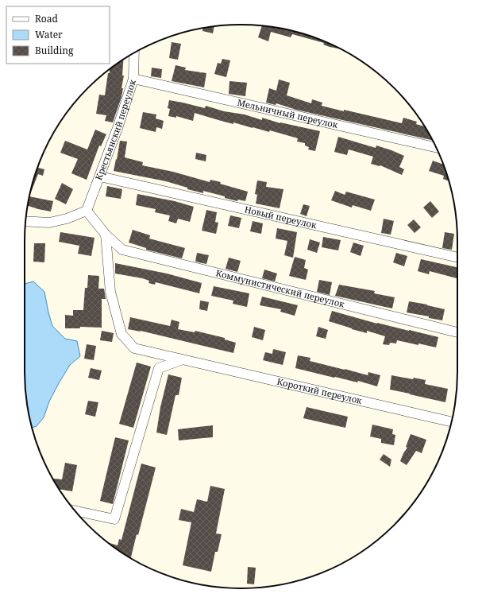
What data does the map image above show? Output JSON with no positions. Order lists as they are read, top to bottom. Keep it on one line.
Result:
{"streets":{"street":["Мельничный переулок","Крестьянский переулок","Новый переулок","Коммунистический переулок","Короткий переулок"]},"crossings":[["Мельничный переулок","Крестьянский переулок"],["Крестьянский переулок","Новый переулок"],["Коммунистический переулок","Короткий переулок"]],"legend":["Road","Water","Building"]}
